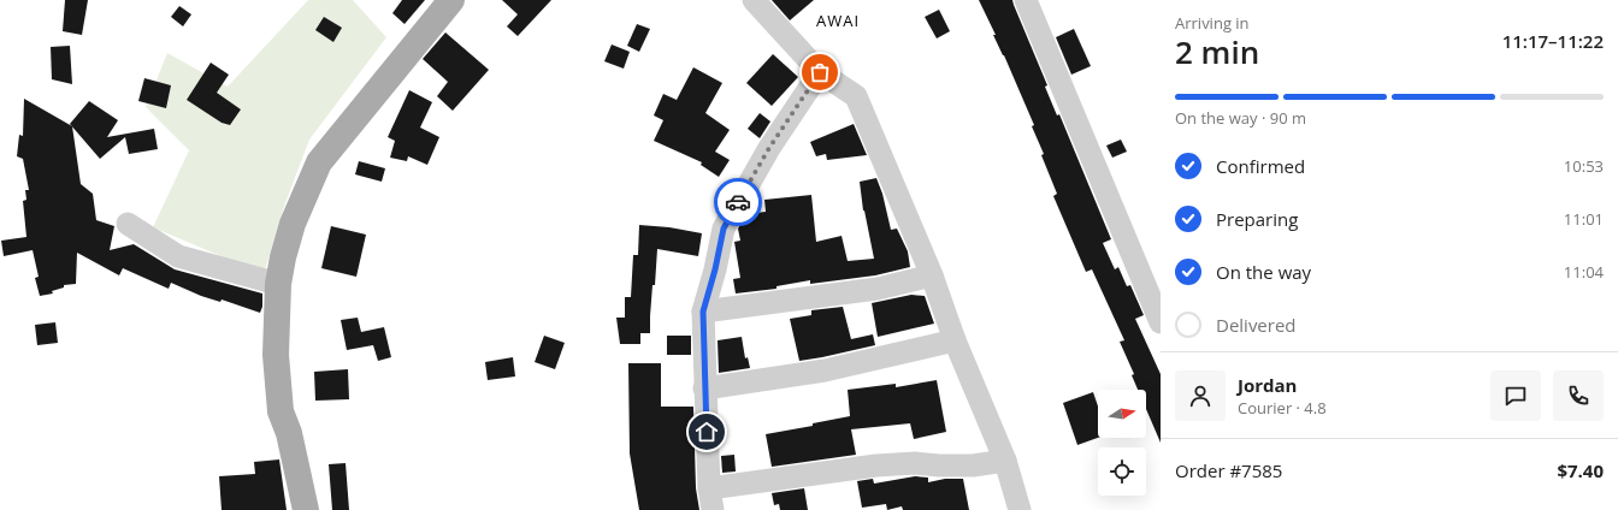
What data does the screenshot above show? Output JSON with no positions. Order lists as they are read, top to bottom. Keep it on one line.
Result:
{"districts":["AWAI"],"north":"right","page":{"heading":["2 min","Arriving in","11:17–11:22"],"panel":["Jordan","Courier · 4.8","Order #7585","$7.40"],"bar":"On the way · 90 m","list":[["Confirmed","10:53"],["Preparing","11:01"],["On the way","11:04"],"Delivered"]}}
